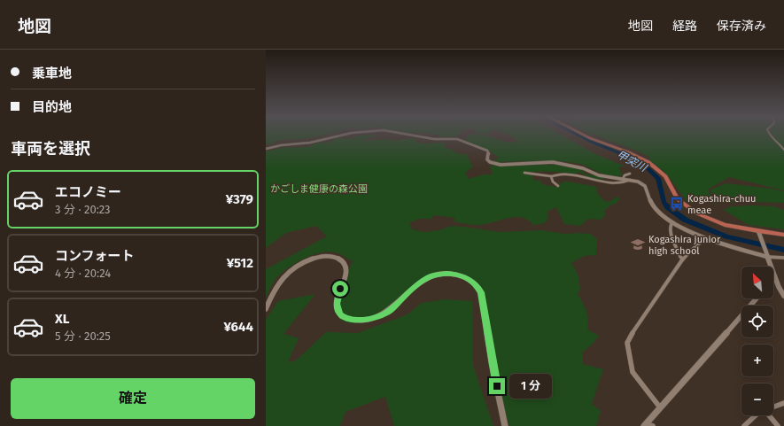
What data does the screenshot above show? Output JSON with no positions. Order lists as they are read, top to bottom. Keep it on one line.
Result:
{"water":["甲突川"],"parks":["かごしま健康の森公園"],"places":{"bus stop":["Kogashira-chuu meae"],"school or university":["Kogashira junior high school"]},"north":"top left","page":{"header":"地図","nav":["地図","経路","保存済み"],"banner":["乗車地","目的地"],"heading":"車両を選択","list":[{"name":"エコノミー","note":"3 分 · 20:23","value":"¥379"},{"name":"コンフォート","note":"4 分 · 20:24","value":"¥512"},{"name":"XL","note":"5 分 · 20:25","value":"¥644"}],"map_buttons":["+","−"],"buttons":"確定","bubble":"1 分"}}
